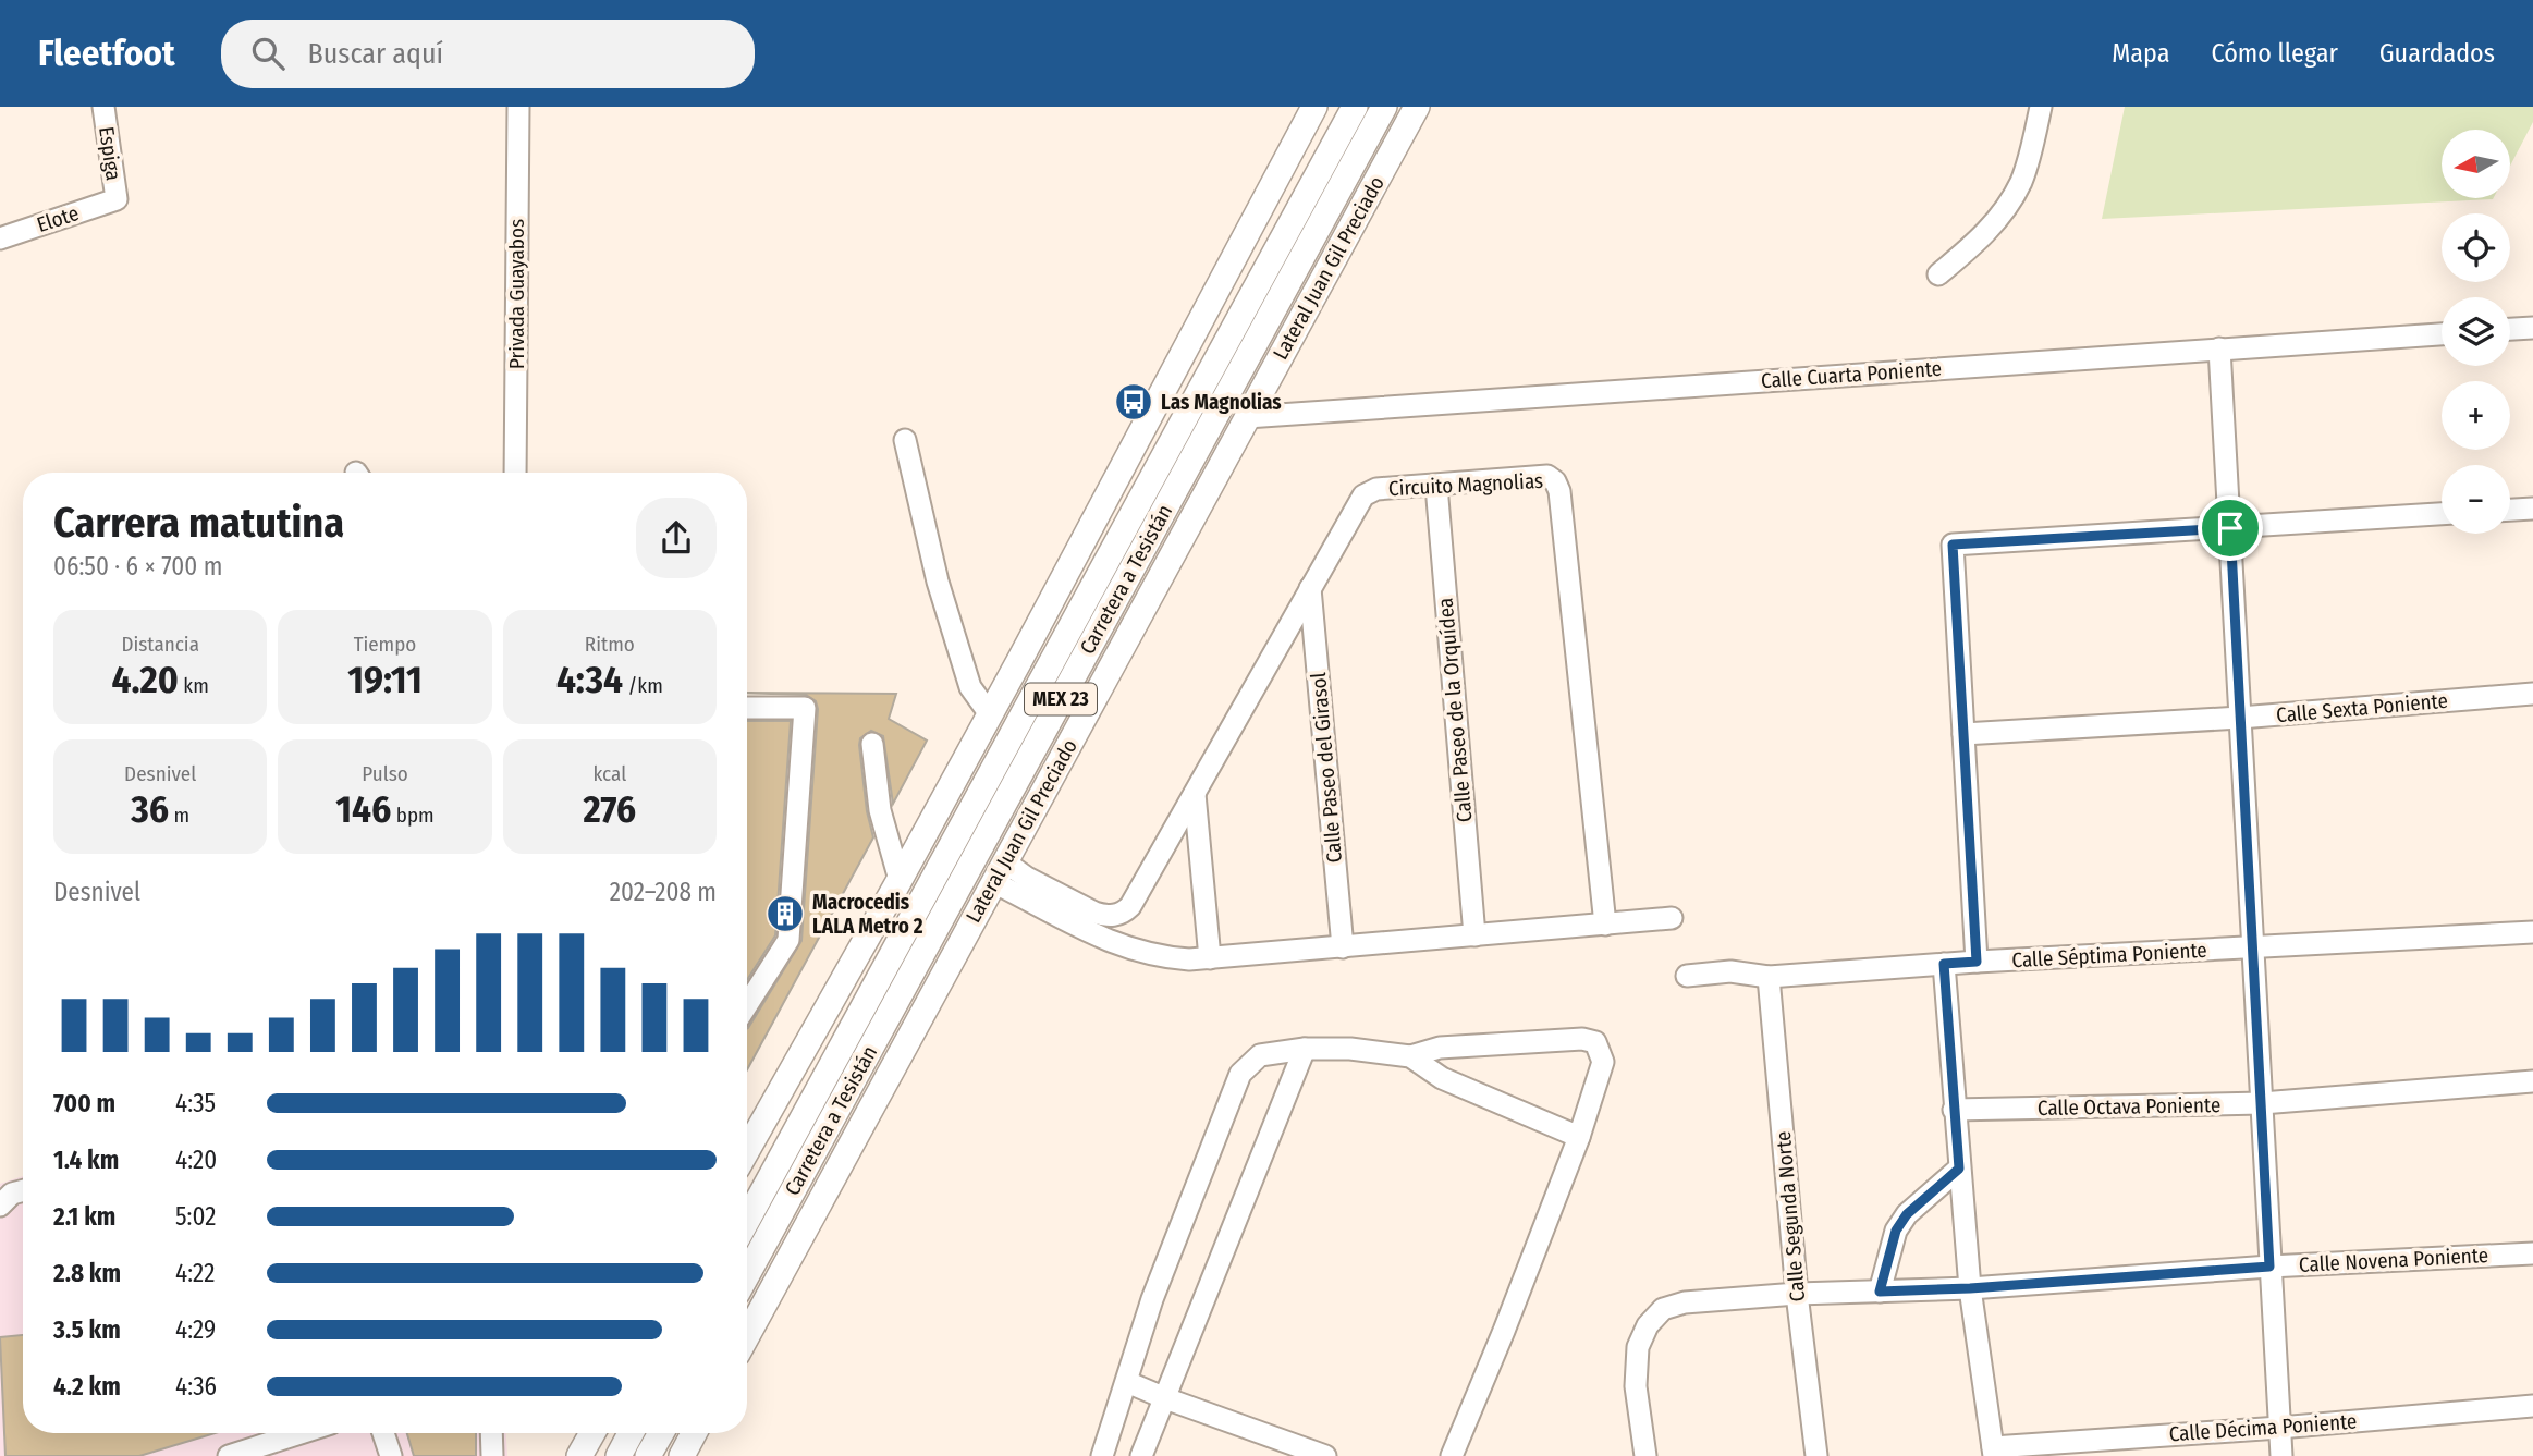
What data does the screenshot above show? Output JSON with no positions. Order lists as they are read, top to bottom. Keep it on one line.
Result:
{"streets":{"main road":["Lateral Juan Gil Preciado","Carretera a Tesistán","MEX 23"],"street":["Espiga","Elote","Privada Guayabos","Calle Cuarta Poniente","Circuito Magnolias","Calle Sexta Poniente","Calle Paseo de la Orquídea","Calle Paseo del Girasol","Calle Séptima Poniente","Calle Octava Poniente","Calle Segunda Norte","Calle Novena Poniente","Calle Décima Poniente"]},"crossings":[["Espiga","Elote"],["Lateral Juan Gil Preciado","Calle Cuarta Poniente"],["Lateral Juan Gil Preciado","Circuito Magnolias"],["Circuito Magnolias","Calle Paseo de la Orquídea"],["Circuito Magnolias","Calle Paseo del Girasol"],["Calle Séptima Poniente","Calle Segunda Norte"],["Calle Segunda Norte","Calle Novena Poniente"]],"places":{"bus stop":["Las Magnolias"],"building":["Macrocedis LALA Metro 2"]},"north":"left","page":{"header":"Fleetfoot","search":"Buscar aquí","nav":["Mapa","Cómo llegar","Guardados"],"map_buttons":["+","−"],"heading":["Carrera matutina","06:50 · 6 × 700 m"],"stats":[["Distancia","4.20 km"],["Tiempo","19:11"],["Ritmo","4:34 /km"],["Desnivel","36 m"],["Pulso","146 bpm"],["kcal","276"]],"chart":["Desnivel","202–208 m"],"list":[{"name":"700 m","note":"4:35"},{"name":"1.4 km","note":"4:20"},{"name":"2.1 km","note":"5:02"},{"name":"2.8 km","note":"4:22"},{"name":"3.5 km","note":"4:29"},{"name":"4.2 km","note":"4:36"}]}}
